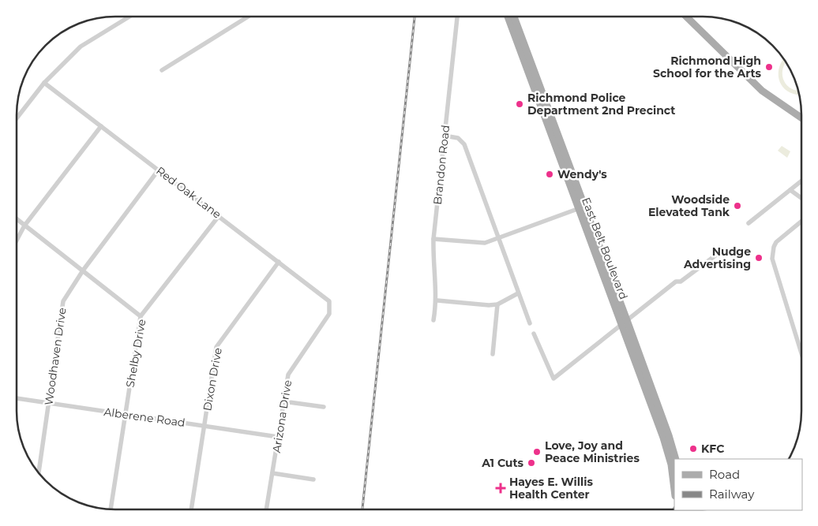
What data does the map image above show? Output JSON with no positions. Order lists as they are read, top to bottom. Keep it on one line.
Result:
{"streets":{"main road":["East Belt Boulevard"],"street":["Brandon Road","Red Oak Lane","Shelby Drive","Woodhaven Drive","Dixon Drive","Arizona Drive","Alberene Road"]},"crossings":[["Red Oak Lane","Shelby Drive"],["Red Oak Lane","Woodhaven Drive"],["Red Oak Lane","Dixon Drive"],["Red Oak Lane","Arizona Drive"],["Shelby Drive","Alberene Road"],["Woodhaven Drive","Alberene Road"],["Dixon Drive","Alberene Road"],["Arizona Drive","Alberene Road"]],"places":{"other":["Richmond High School for the Arts","Richmond Police Department 2nd Precinct","Wendy's","Woodside Elevated Tank","Nudge Advertising","KFC","Love, Joy and Peace Ministries","A1 Cuts"],"health":["Hayes E. Willis Health Center"]},"legend":["Road","Railway"]}
